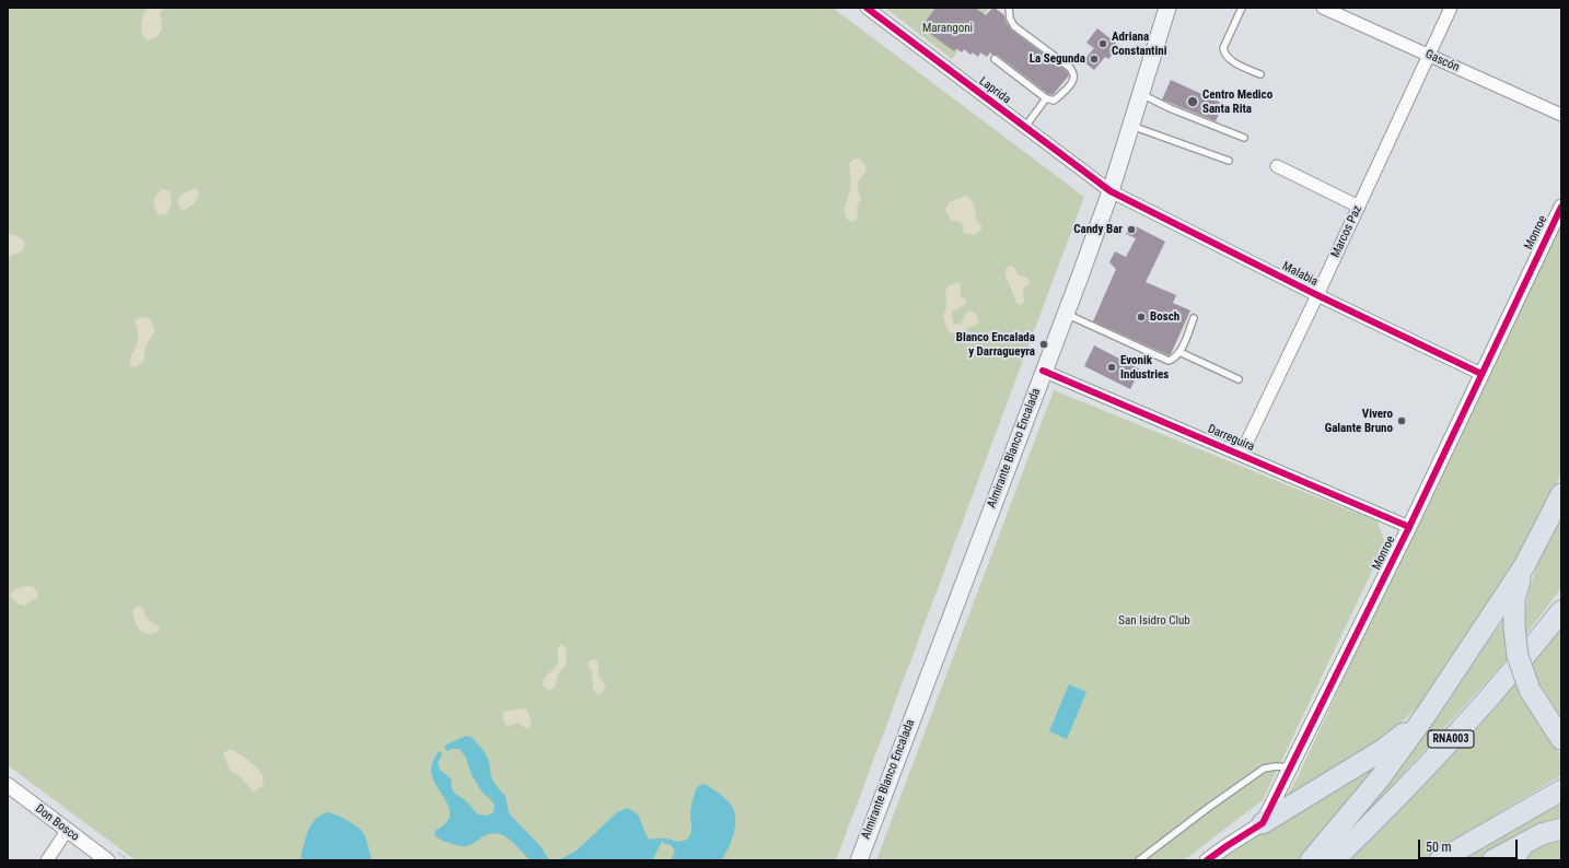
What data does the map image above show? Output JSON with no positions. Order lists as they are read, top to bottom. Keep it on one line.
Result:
{"streets":{"highway":["RNA003"],"main road":["Almirante Blanco Encalada"],"street":["Gascón","Laprida","Marcos Paz","Monroe","Malabia","Darreguira","Don Bosco"]},"crossings":[["Gascón","Marcos Paz"],["Laprida","Malabia"],["Laprida","Almirante Blanco Encalada"],["Marcos Paz","Malabia"],["Marcos Paz","Darreguira"],["Monroe","Malabia"],["Monroe","Darreguira"],["Malabia","Almirante Blanco Encalada"],["Darreguira","Almirante Blanco Encalada"]],"parks":["Marangoni","San Isidro Club"],"places":["Adriana Constantini","La Segunda","Centro Medico Santa Rita","Candy Bar","Bosch","Blanco Encalada y Darragueyra","Evonik Industries","Vivero Galante Bruno"],"scale_bar":"50 m"}
